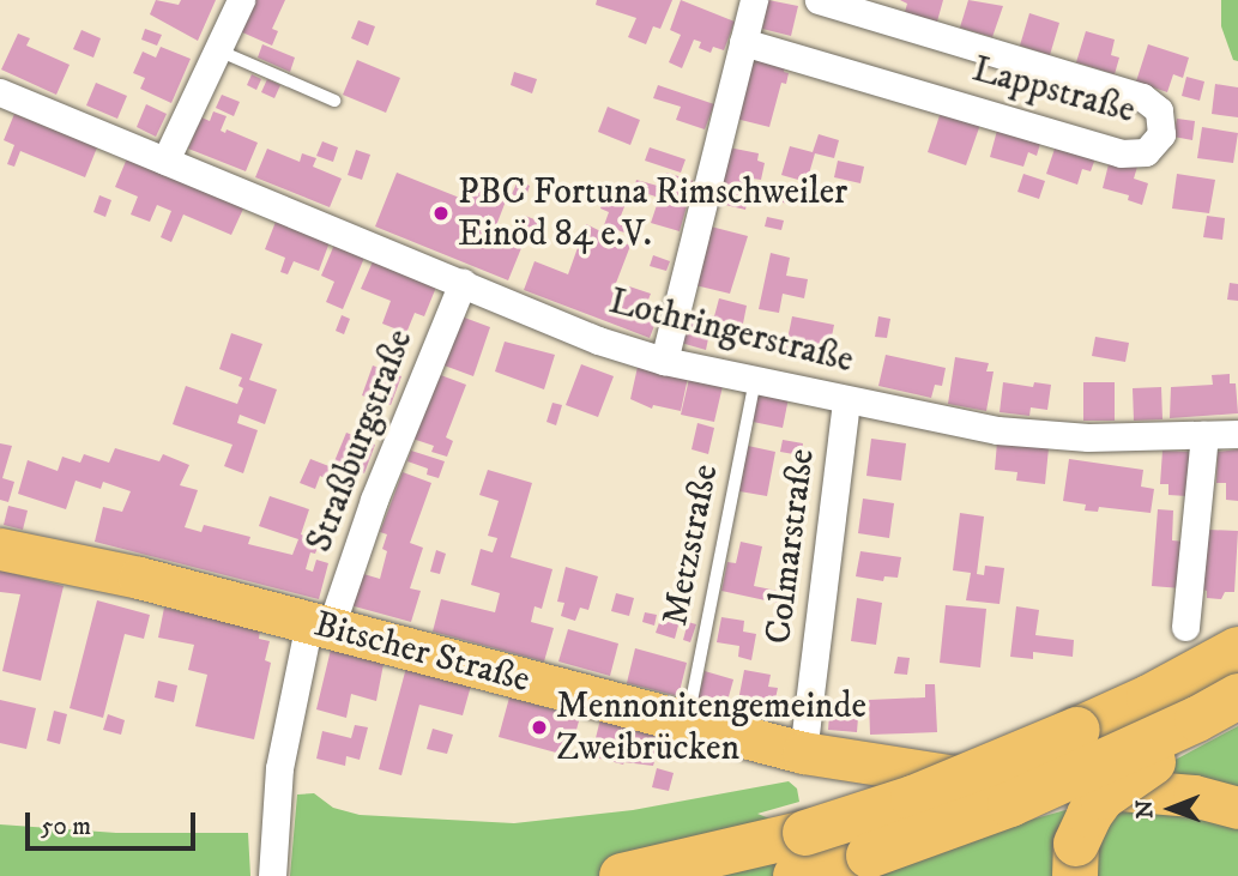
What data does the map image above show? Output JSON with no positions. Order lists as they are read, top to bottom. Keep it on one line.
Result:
{"streets":{"main road":["Bitscher Straße"],"street":["Lappstraße","Lothringerstraße","Straßburgstraße","Colmarstraße"],"lane":["Metzstraße"]},"crossings":[["Lothringerstraße","Straßburgstraße"],["Lothringerstraße","Metzstraße"],["Lothringerstraße","Colmarstraße"],["Straßburgstraße","Bitscher Straße"],["Metzstraße","Bitscher Straße"],["Colmarstraße","Bitscher Straße"]],"places":["PBC Fortuna Rimschweiler Einöd 84 e.V.","Mennonitengemeinde Zweibrücken"],"scale_bar":"50 m","north":"left"}
